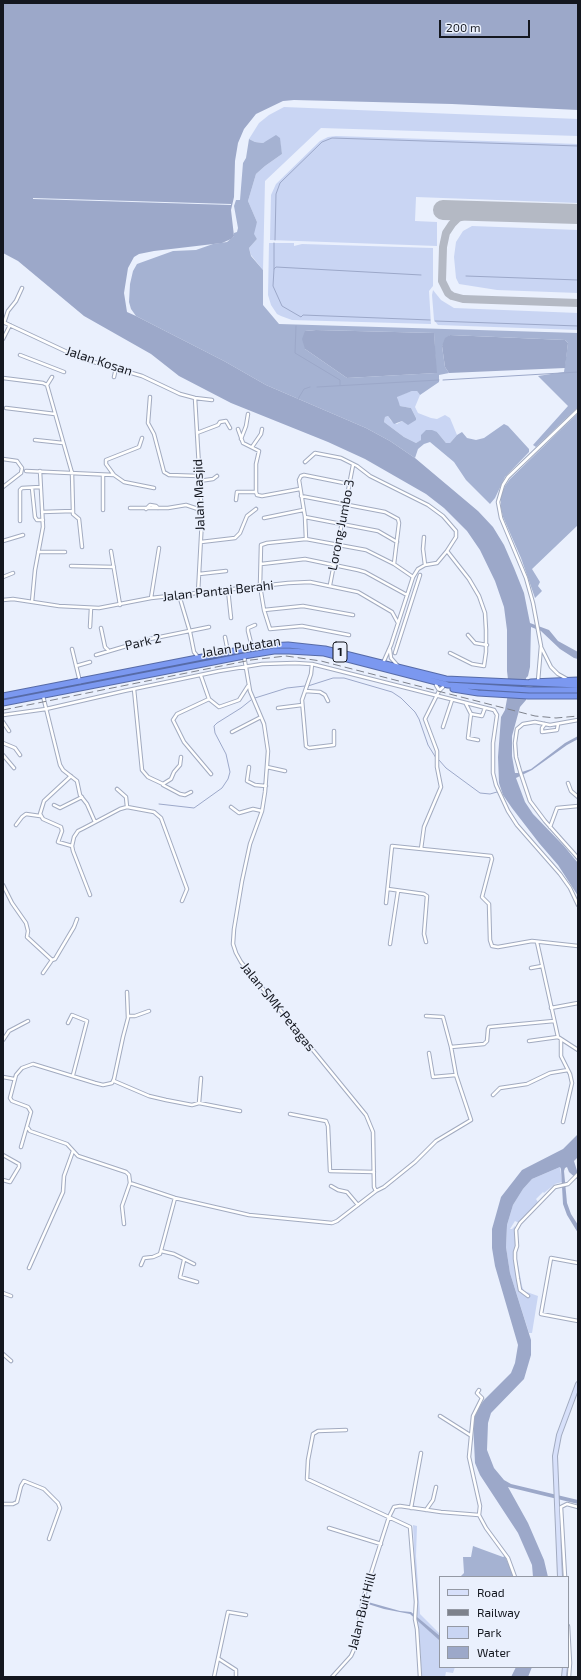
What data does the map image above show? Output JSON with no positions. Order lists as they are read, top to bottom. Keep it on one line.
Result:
{"streets":{"highway":["Jalan Putatan","1"],"street":["Jalan Kosan","Jalan Masjid","Lorong Jumbo 3","Jalan Pantai Berahi","Park 2","Jalan SMK Petagas","Jalan Buit Hill"]},"crossings":[["Jalan Kosan","Jalan Masjid"],["Jalan Masjid","Jalan Pantai Berahi"],["Lorong Jumbo 3","Jalan Pantai Berahi"],["Jalan Putatan","Jalan SMK Petagas"]],"legend":["Road","Railway","Park","Water"],"scale_bar":"200 m"}
